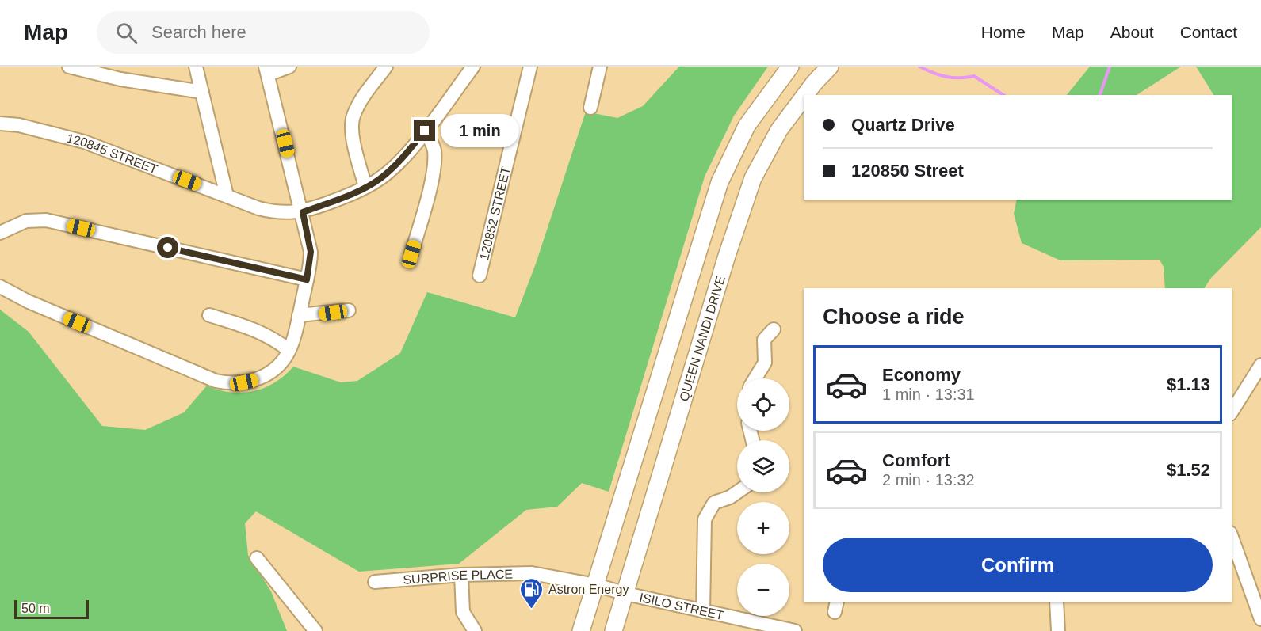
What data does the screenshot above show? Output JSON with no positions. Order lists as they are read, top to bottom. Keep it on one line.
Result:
{"streets":{"main road":["QUEEN NANDI DRIVE"],"street":["120845 STREET","120852 STREET","SURPRISE PLACE","ISILO STREET"]},"crossings":[["QUEEN NANDI DRIVE","ISILO STREET"],["SURPRISE PLACE","ISILO STREET"]],"places":{"fuel station":["Astron Energy"]},"scale_bar":"50 m","page":{"header":"Map","search":"Search here","nav":["Home","Map","About","Contact"],"banner":["Quartz Drive","120850 Street"],"bubble":"1 min","heading":"Choose a ride","list":[{"name":"Economy","note":"1 min · 13:31","value":"$1.13"},{"name":"Comfort","note":"2 min · 13:32","value":"$1.52"}],"map_buttons":["+","−"],"buttons":"Confirm","scale":"50 m"}}
